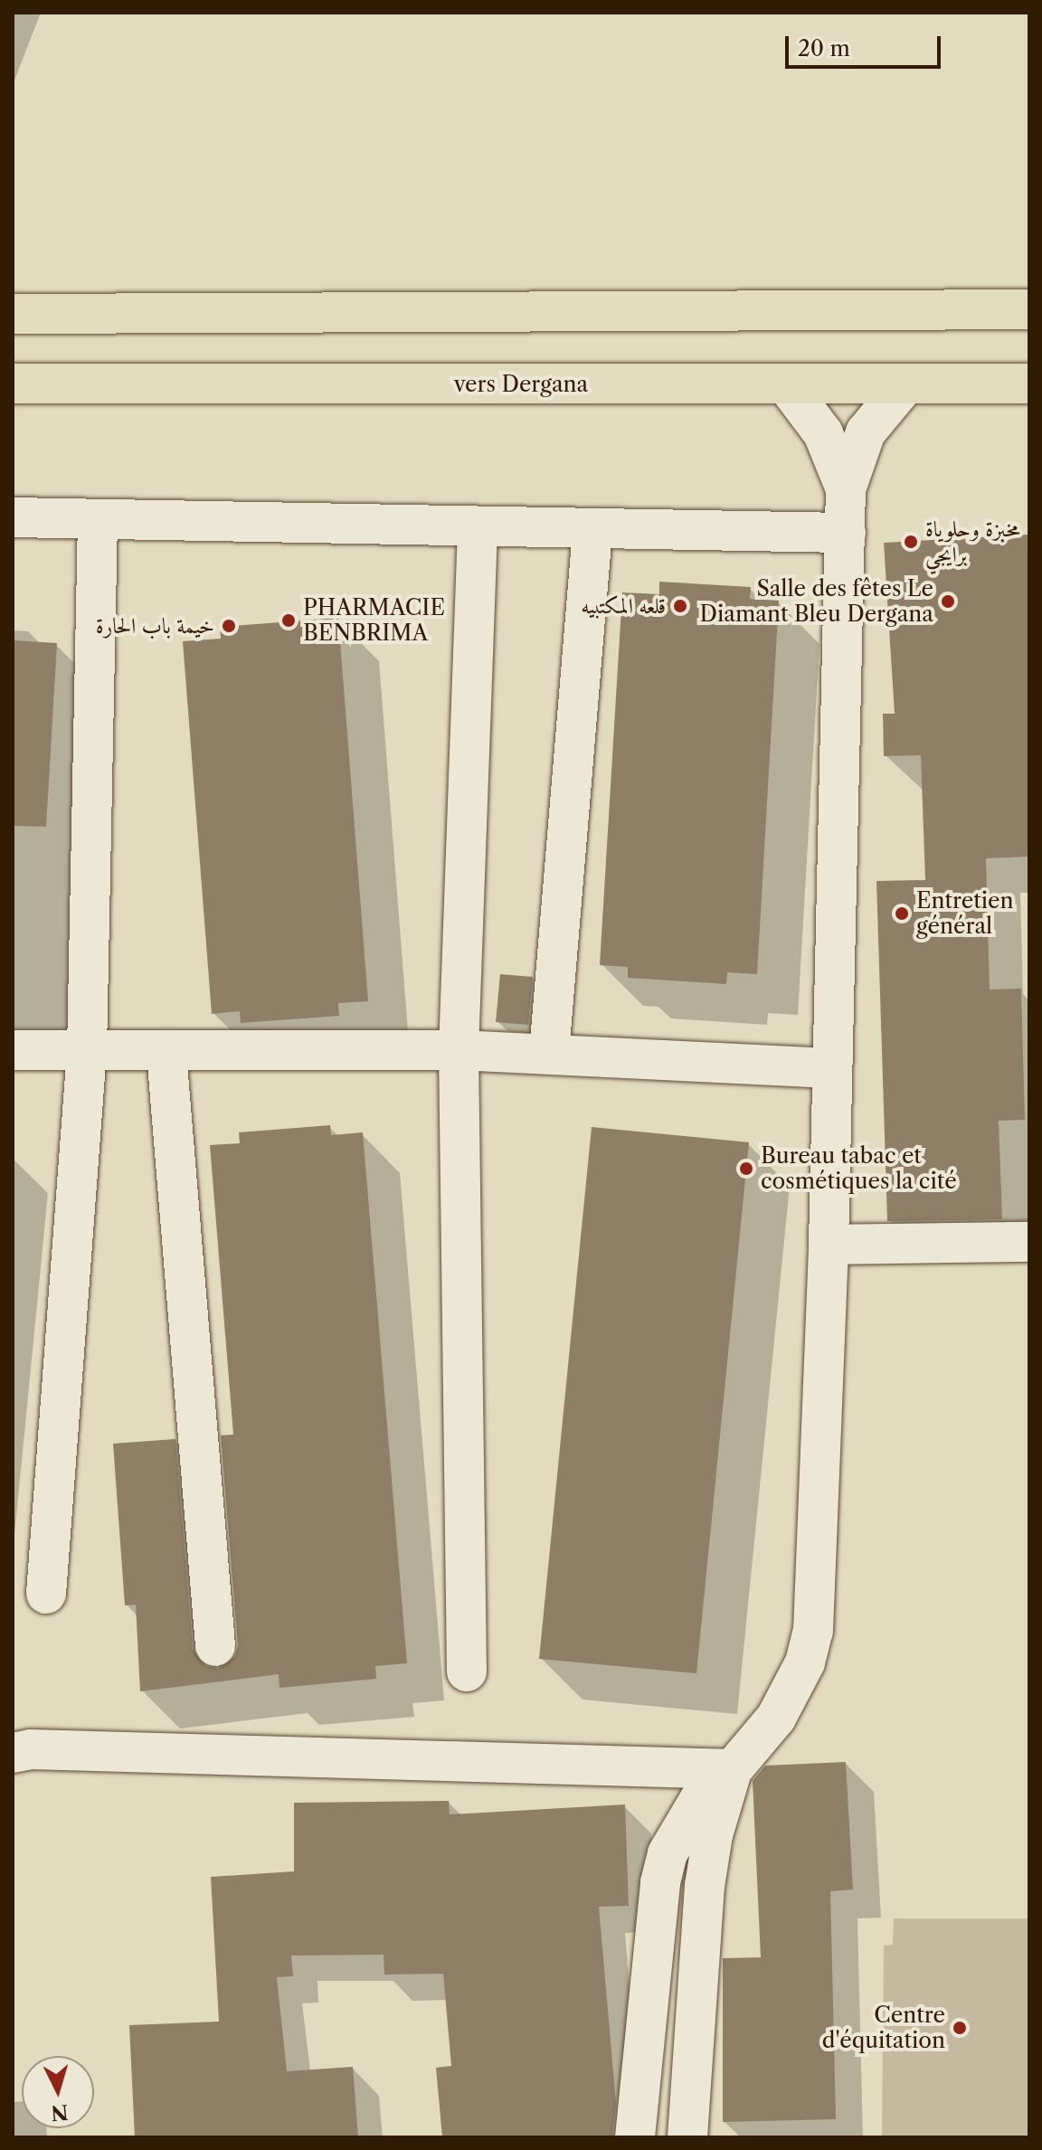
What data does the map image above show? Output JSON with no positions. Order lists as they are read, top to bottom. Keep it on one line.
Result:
{"streets":{"main road":["vers Dergana"]},"places":["مخبزة وحلوياة برايجي","Salle des fêtes Le Diamant Bleu Dergana","قلعه المكتبيه","PHARMACIE BENBRIMA","خيمة باب الحارة","Entretien général","Bureau tabac et cosmétiques la cité","Centre d'équitation"],"scale_bar":"20 m","north":"bottom"}
